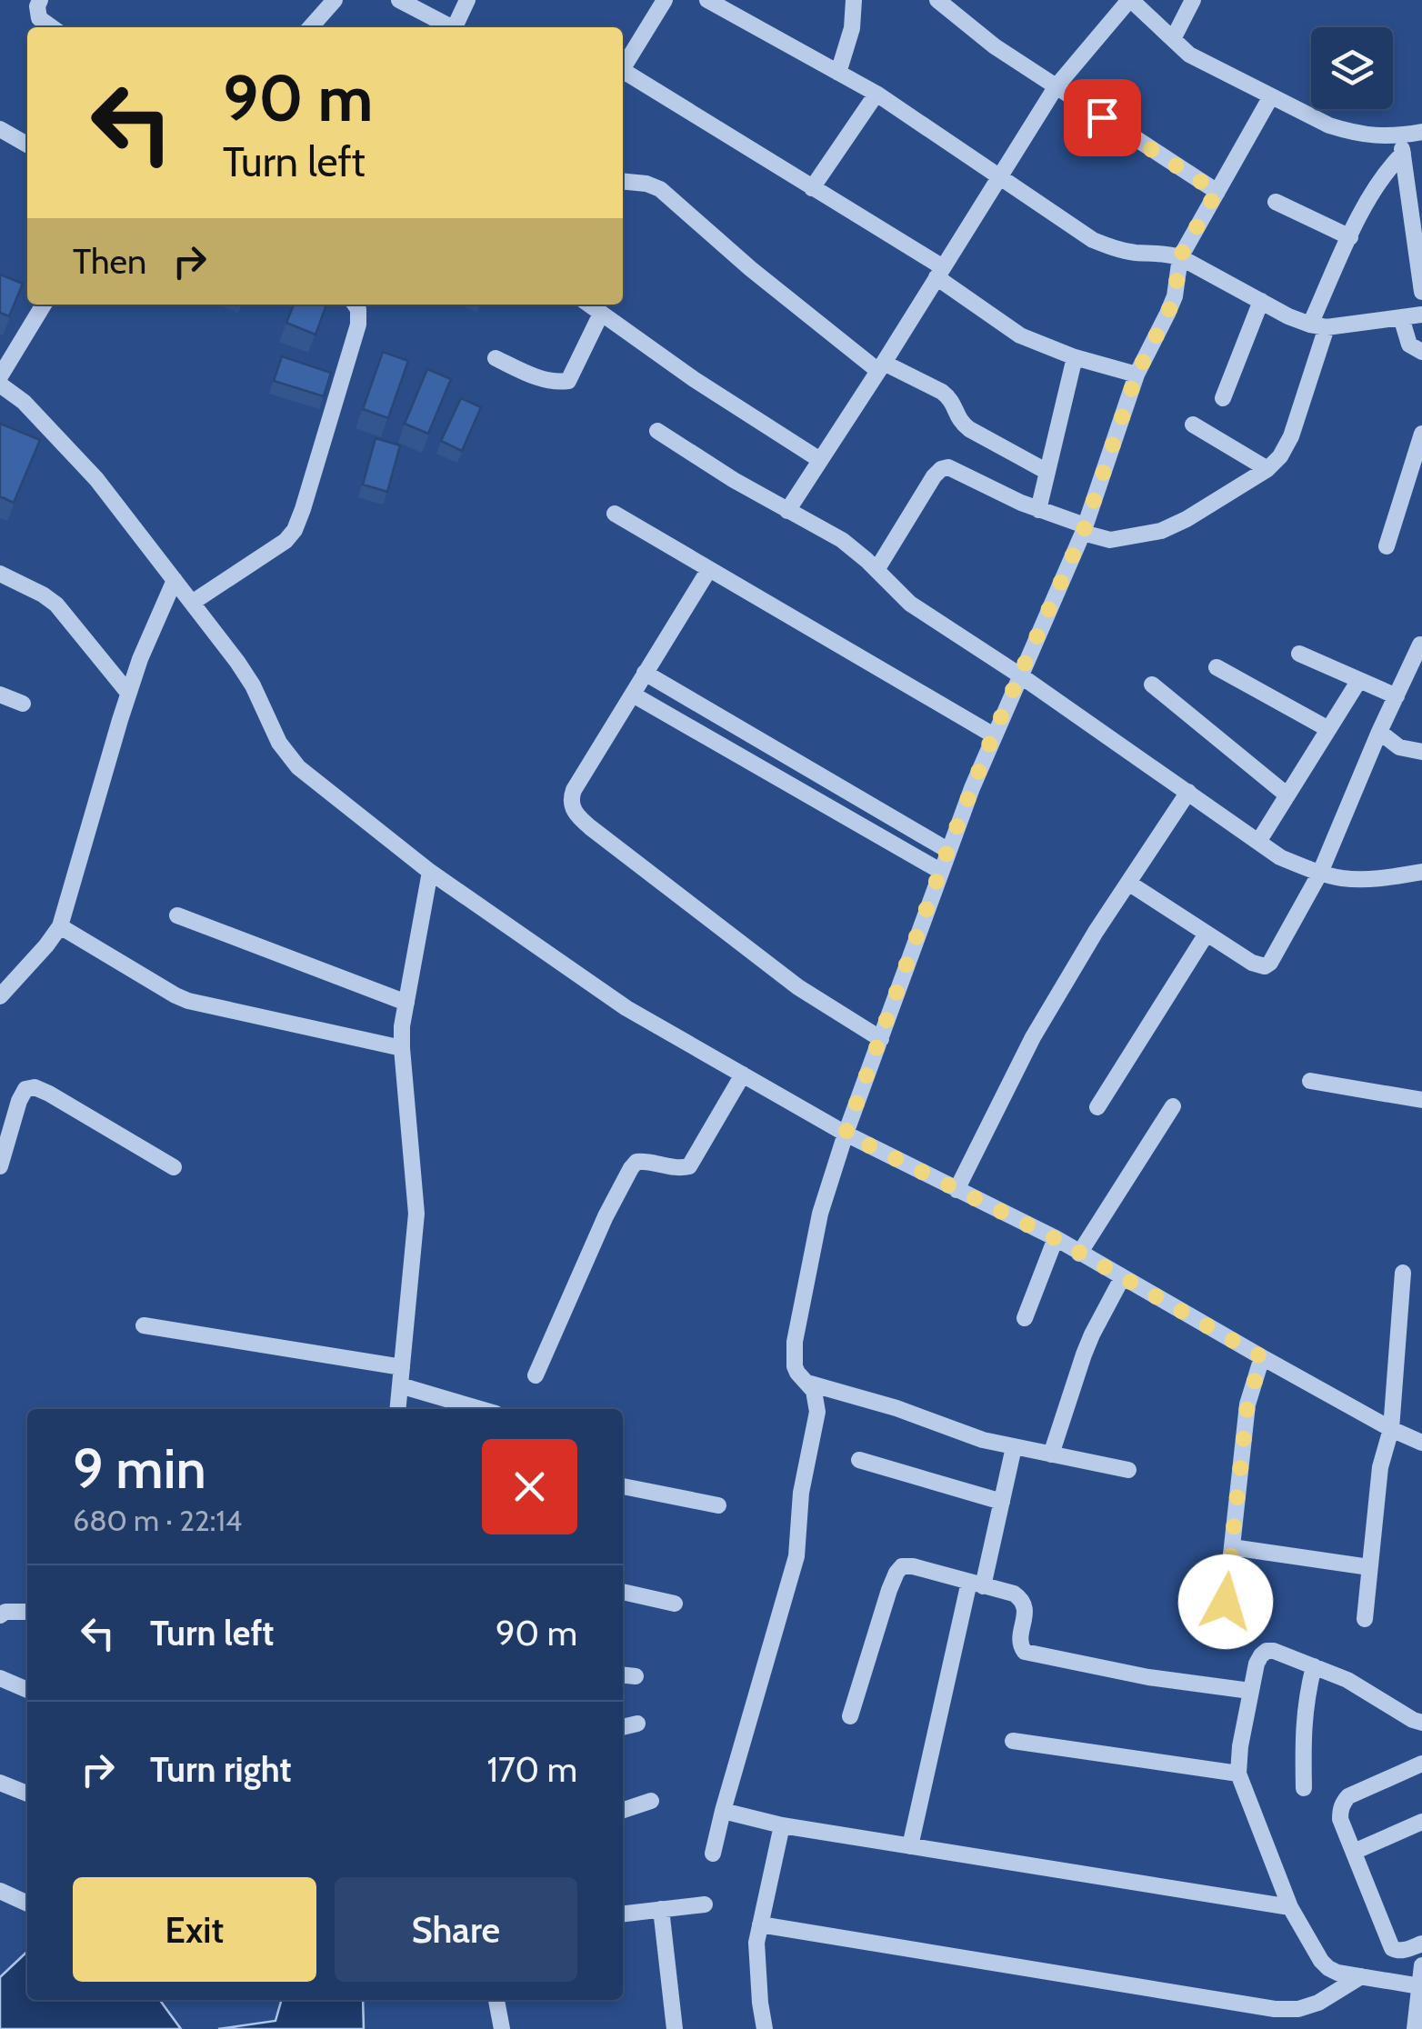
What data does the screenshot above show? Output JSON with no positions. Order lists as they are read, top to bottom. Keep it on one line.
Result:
{"page":{"turn":["90 m","Turn left"],"then":"Then","heading":["9 min","680 m · 22:14"],"list":[{"name":"Turn left","value":"90 m"},{"name":"Turn right","value":"170 m"}],"buttons":["Exit","Share"]}}
